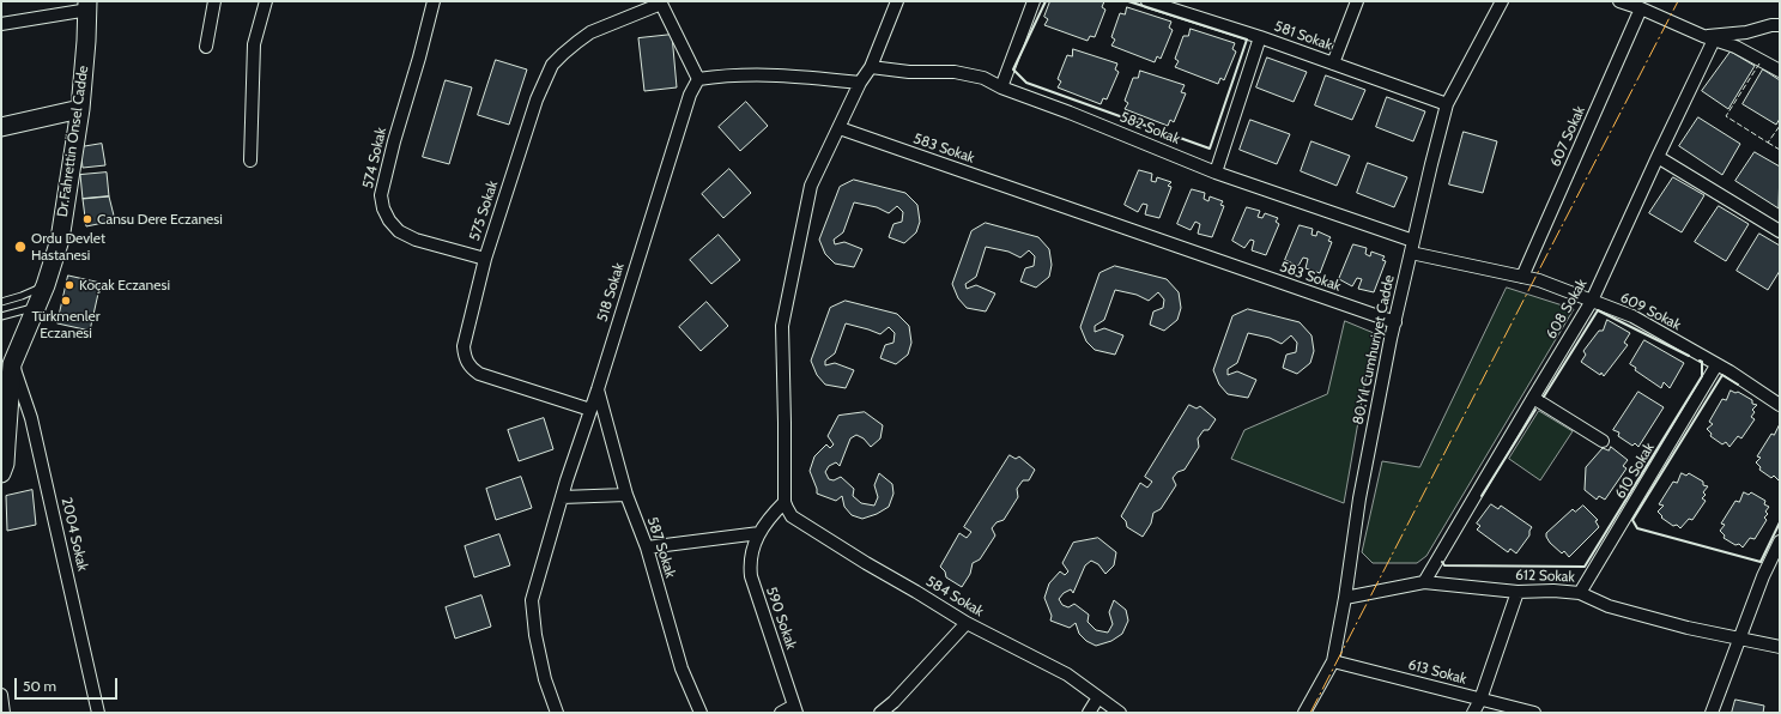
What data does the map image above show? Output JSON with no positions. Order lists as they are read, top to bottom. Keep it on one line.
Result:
{"streets":{"street":["581 Sokak","582 Sokak","607 Sokak","Dr.Fahrettin Önsel Cadde","583 Sokak","574 Sokak","575 Sokak","518 Sokak","608 Sokak","609 Sokak","80.Yıl Cumhuriyet Cadde","610 Sokak","2004 Sokak","587 Sokak","612 Sokak","584 Sokak","590 Sokak","613 Sokak"]},"crossings":[["581 Sokak","80.Yıl Cumhuriyet Cadde"],["582 Sokak","609 Sokak"],["582 Sokak","80.Yıl Cumhuriyet Cadde"],["607 Sokak","609 Sokak"],["Dr.Fahrettin Önsel Cadde","2004 Sokak"],["583 Sokak","80.Yıl Cumhuriyet Cadde"],["574 Sokak","575 Sokak"],["575 Sokak","518 Sokak"],["518 Sokak","587 Sokak"],["608 Sokak","609 Sokak"],["608 Sokak","612 Sokak"],["609 Sokak","80.Yıl Cumhuriyet Cadde"],["609 Sokak","610 Sokak"],["80.Yıl Cumhuriyet Cadde","612 Sokak"],["80.Yıl Cumhuriyet Cadde","613 Sokak"],["610 Sokak","612 Sokak"],["584 Sokak","590 Sokak"]],"places":["Cansu Dere Eczanesi","Ordu Devlet Hastanesi","Koçak Eczanesi","Türkmenler Eczanesi"],"scale_bar":"50 m"}
